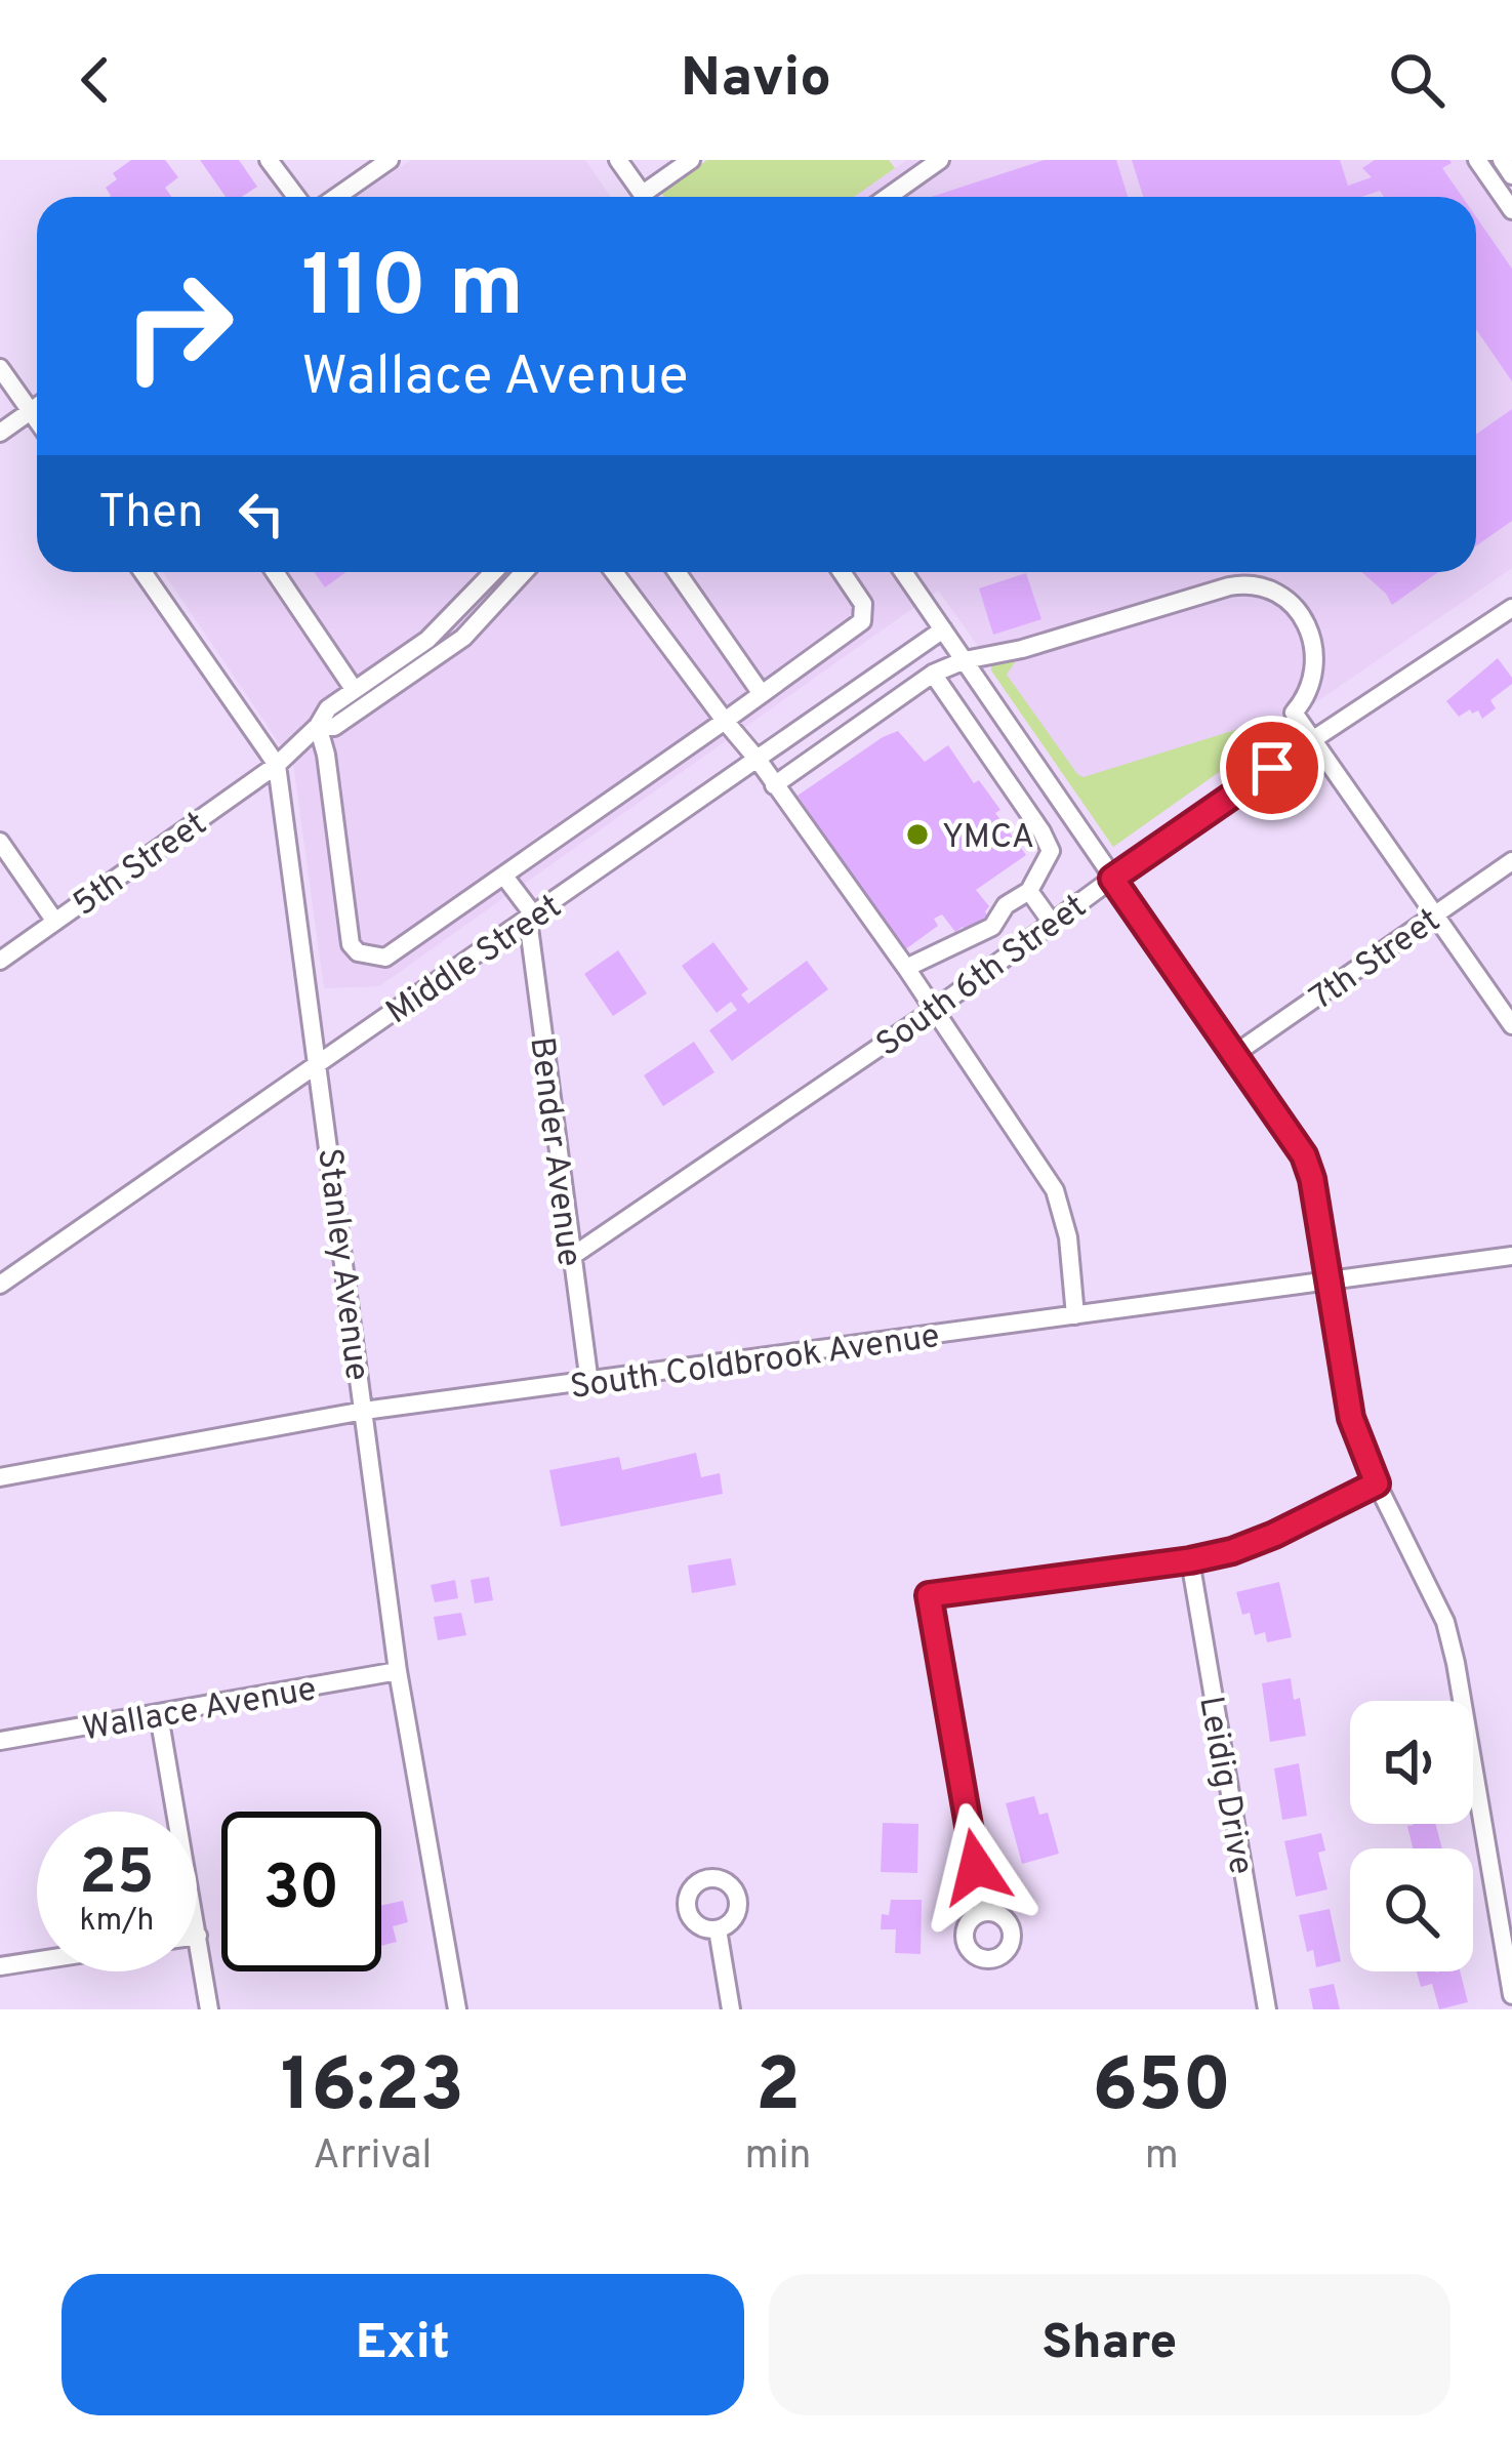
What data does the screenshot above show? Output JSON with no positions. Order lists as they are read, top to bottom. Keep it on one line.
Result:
{"streets":{"street":["5th Street","Middle Street","7th Street","South 6th Street","Bender Avenue","Stanley Avenue","South Coldbrook Avenue","Wallace Avenue","Leidig Drive"]},"crossings":[["5th Street","Stanley Avenue"],["Middle Street","Bender Avenue"],["Middle Street","Stanley Avenue"],["South 6th Street","Bender Avenue"],["Bender Avenue","South Coldbrook Avenue"],["Stanley Avenue","South Coldbrook Avenue"],["Stanley Avenue","Wallace Avenue"]],"places":["YMCA"],"page":{"header":"Navio","turn":["110 m","Wallace Avenue"],"then":"Then","speed":"25 km/h","limit":"30","eta":["16:23","Arrival","2","min","650","m"],"buttons":["Exit","Share"]}}
